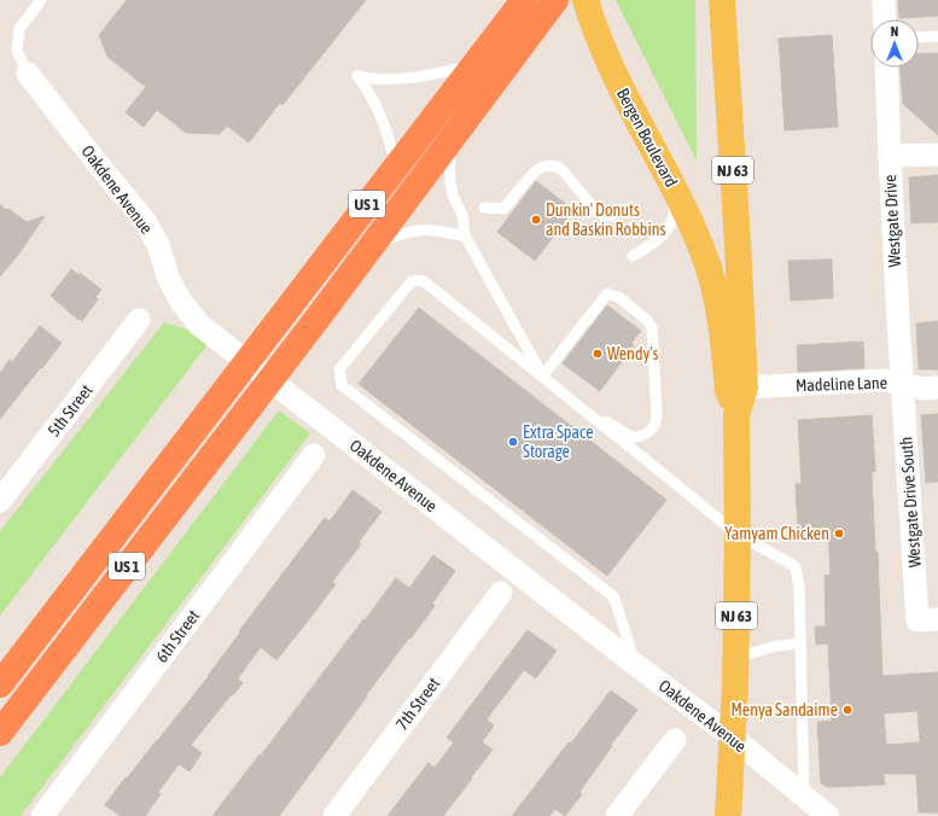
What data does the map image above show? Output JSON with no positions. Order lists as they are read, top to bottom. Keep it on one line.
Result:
{"streets":{"highway":["US 1"],"main road":["Bergen Boulevard","NJ 63"],"street":["Oakdene Avenue","Westgate Drive","Madeline Lane","5th Street","Westgate Drive South","6th Street","7th Street"]},"crossings":[["Bergen Boulevard","Oakdene Avenue"],["Bergen Boulevard","Madeline Lane"],["Westgate Drive","Madeline Lane"],["Westgate Drive","Westgate Drive South"],["Madeline Lane","Westgate Drive South"]],"places":["Dunkin' Donuts and Baskin Robbins","Wendy's","Extra Space Storage","Yamyam Chicken","Menya Sandaime"],"north":"top"}
